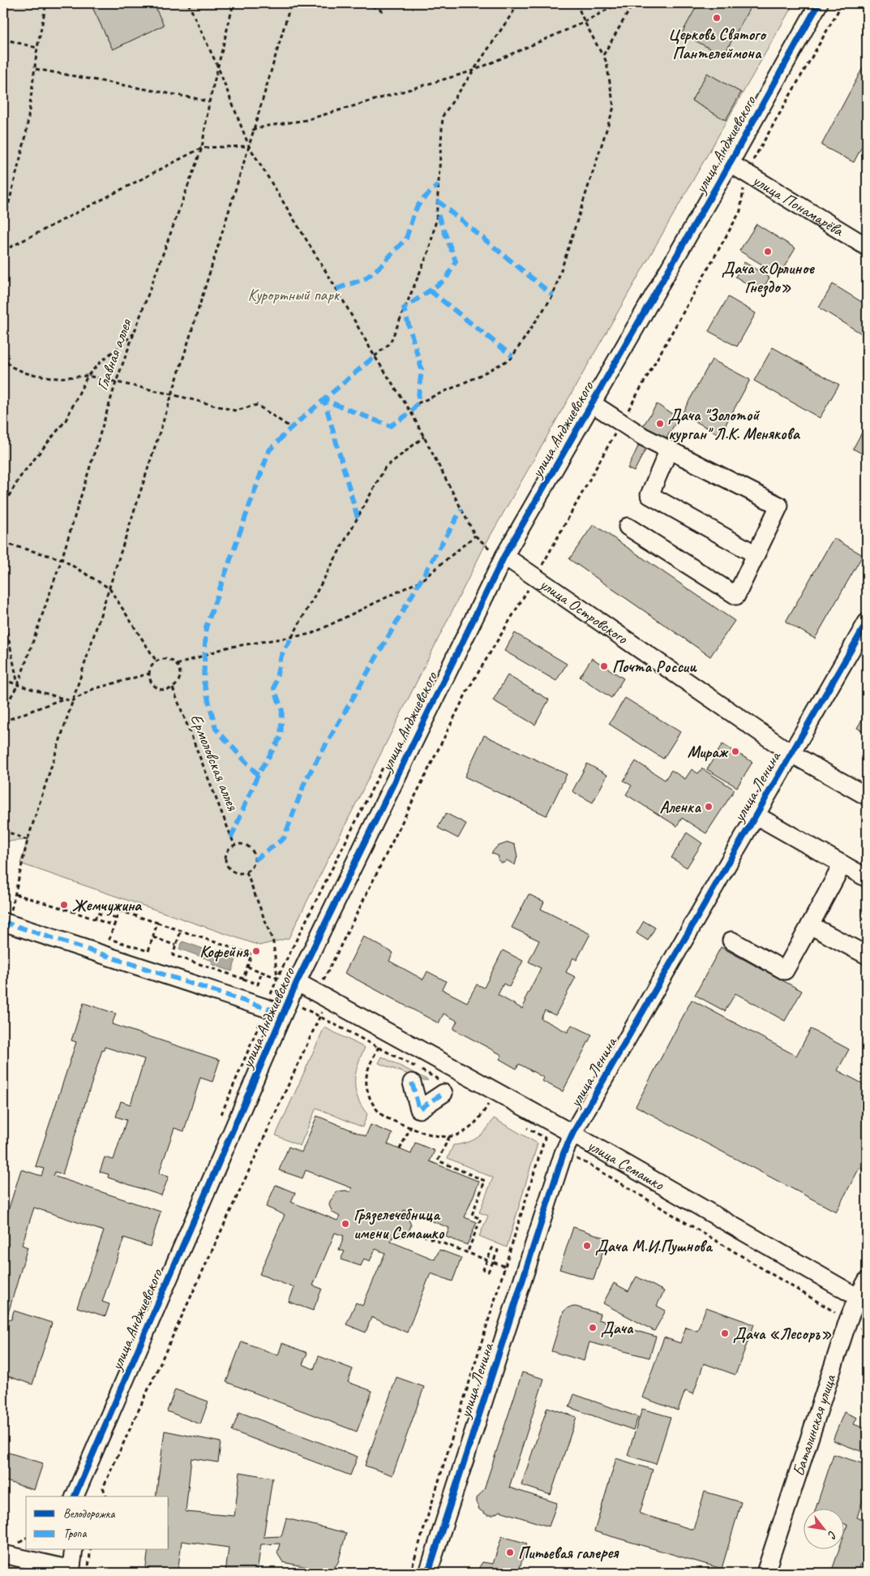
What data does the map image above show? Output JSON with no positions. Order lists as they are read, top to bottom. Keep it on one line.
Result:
{"streets":{"street":["улица Анджиевского","улица Понамарёва","улица Островского","улица Ленина","улица Семашко","Баталинская улица"],"path":["Главная аллея","Ермоловская аллея"]},"crossings":[["улица Анджиевского","улица Понамарёва"],["улица Анджиевского","улица Островского"],["улица Анджиевского","улица Семашко"],["улица Островского","улица Ленина"],["улица Ленина","улица Семашко"],["улица Семашко","Баталинская улица"]],"parks":["Курортный парк"],"places":["Церковь Святого Пантелеймона","Дача «Орлиное Гнездо»","Дача \"Золотой курган\" Л.К. Менякова","Почта России","Мираж","Аленка","Жемчужина","Кофейня","Грязелечебница имени Семашко","Дача М.И.Пушнова","Дача","Дача «Лесоръ»","Питьевая галерея"],"legend":["Велодорожка","Тропа"],"north":"bottom right"}
